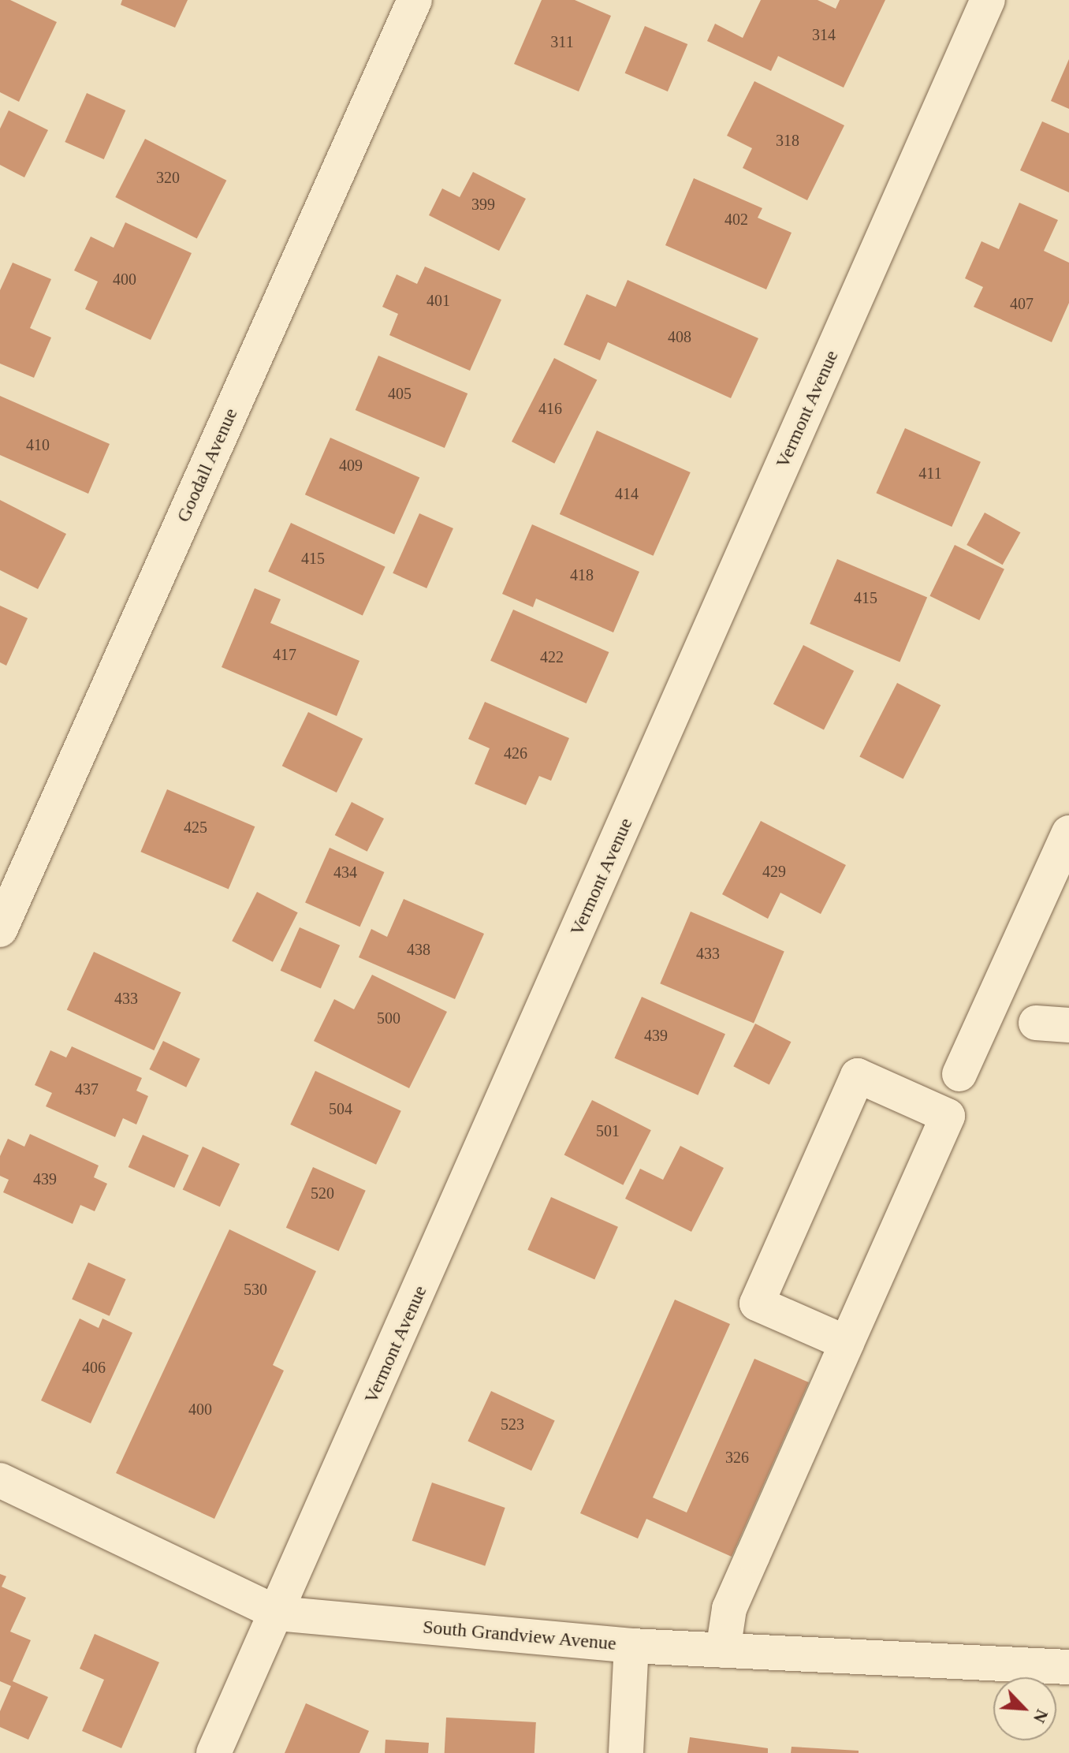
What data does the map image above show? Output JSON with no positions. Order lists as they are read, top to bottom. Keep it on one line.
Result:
{"streets":{"street":["Vermont Avenue","Goodall Avenue","South Grandview Avenue"]},"crossings":[["Vermont Avenue","South Grandview Avenue"]],"house_numbers":["314","311","318","320","399","402","400","401","407","408","405","416","410","409","411","414","415","418","415","417","422","426","425","429","434","438","433","433","500","439","437","504","501","439","520","530","406","400","523","326"],"north":"bottom right"}
